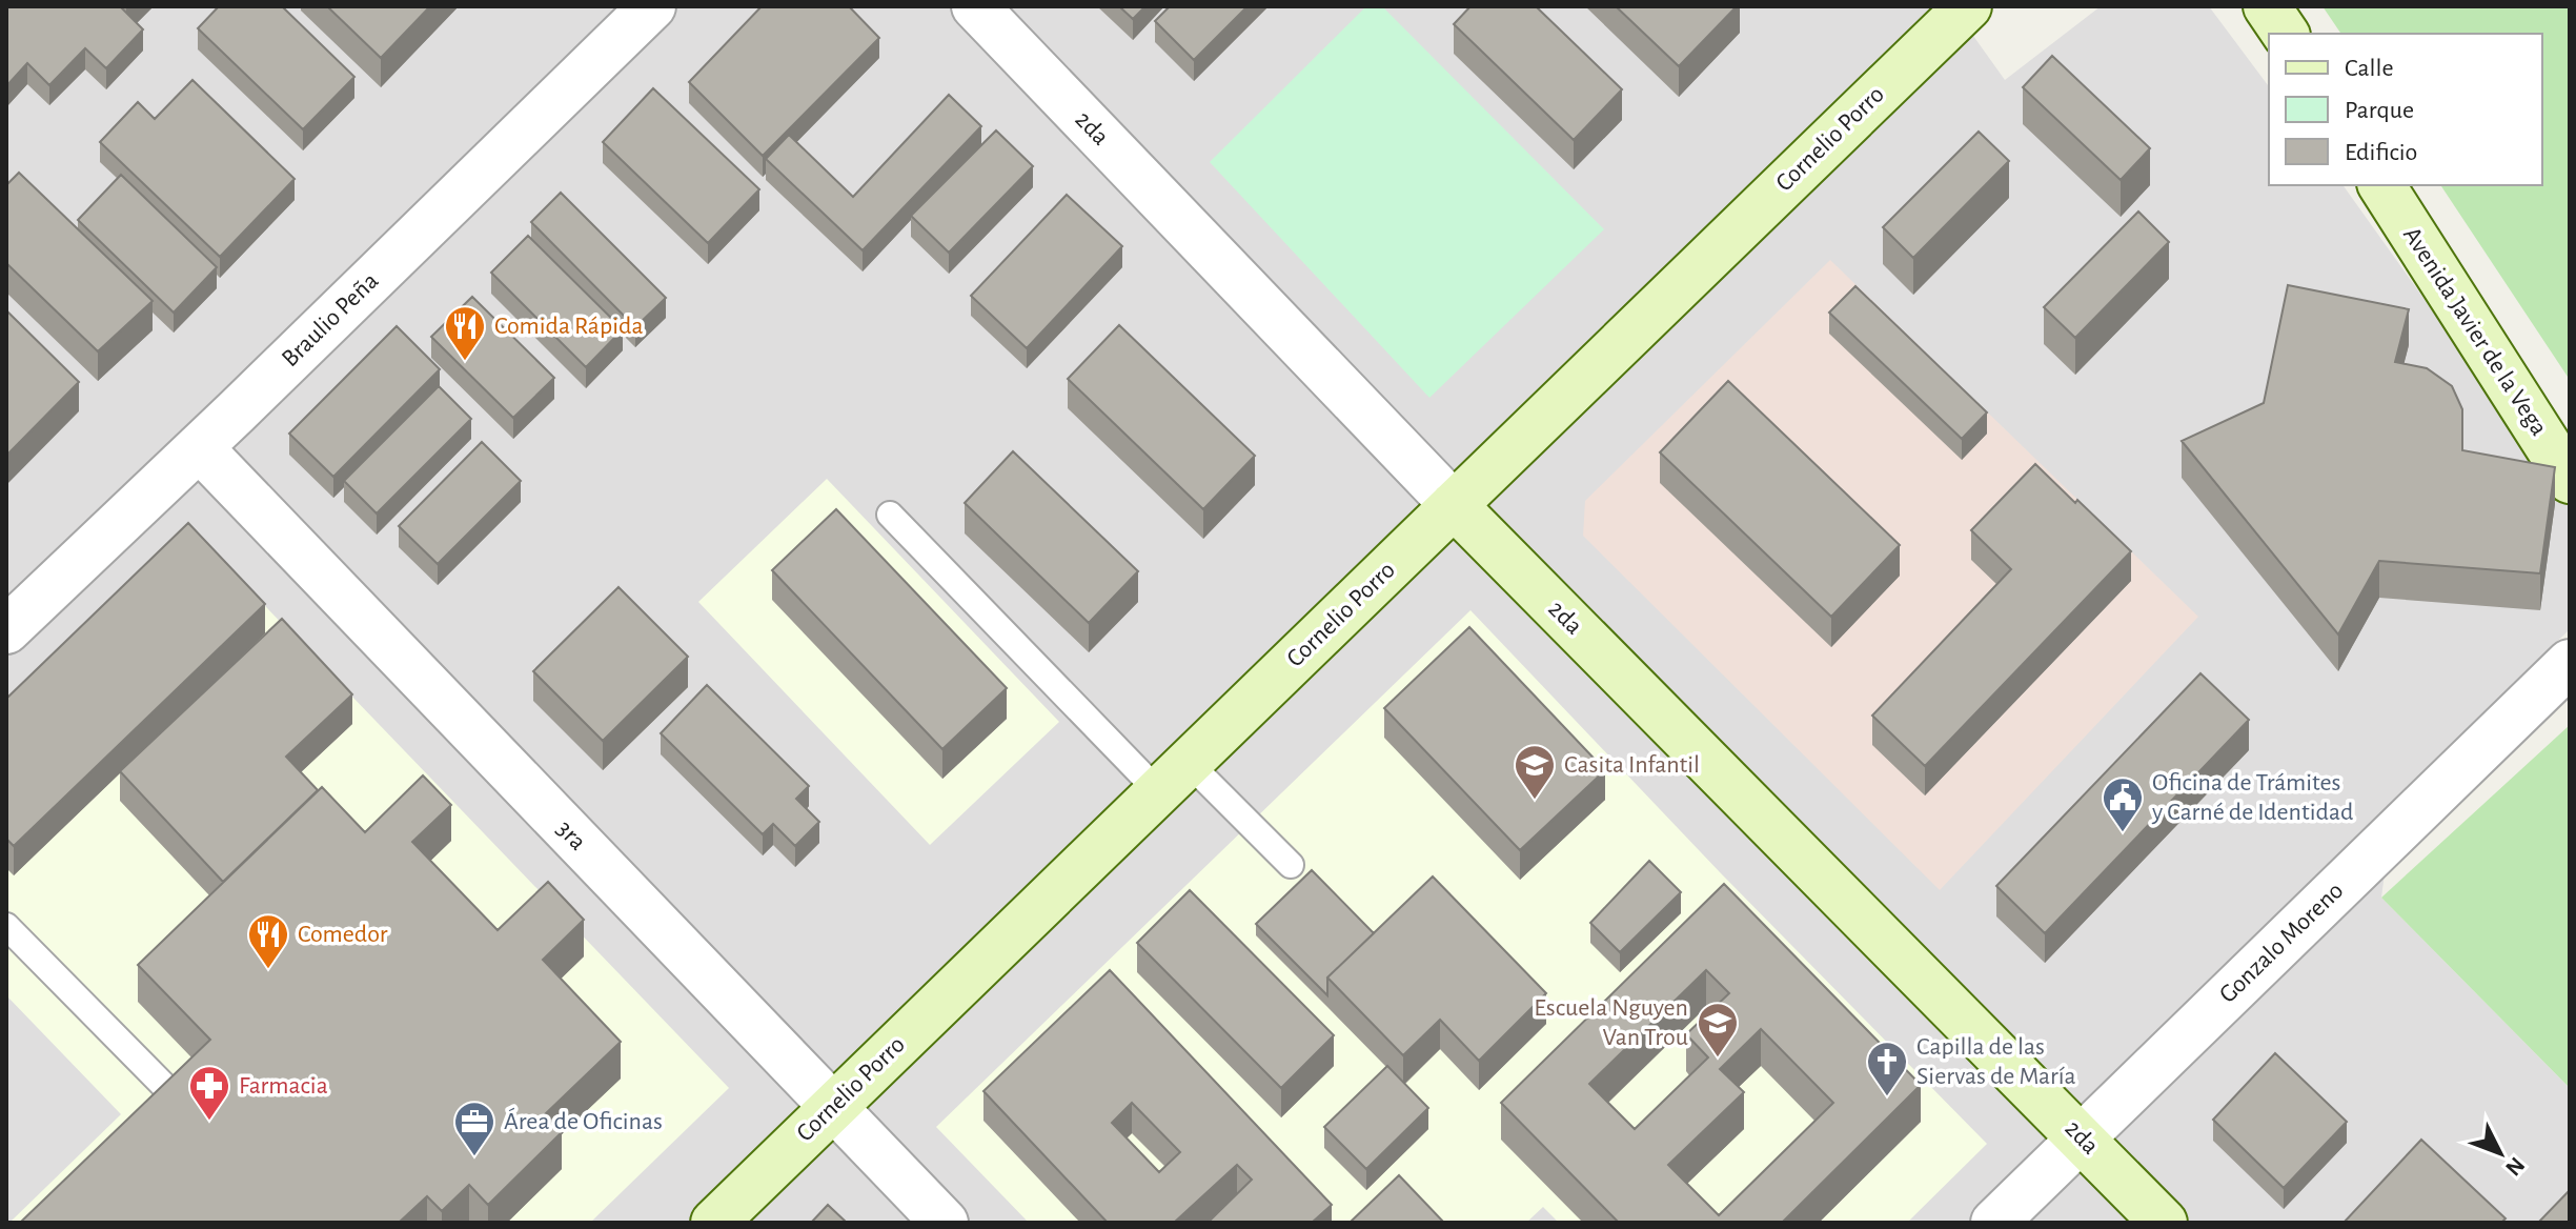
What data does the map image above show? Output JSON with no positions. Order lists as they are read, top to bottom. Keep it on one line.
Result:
{"streets":{"main road":["2da","Cornelio Porro","Avenida Javier de la Vega"],"street":["Braulio Peña","3ra","Gonzalo Moreno"]},"crossings":[["2da","Cornelio Porro"],["2da","Gonzalo Moreno"],["Cornelio Porro","3ra"],["Braulio Peña","3ra"]],"places":{"restaurant":["Comida Rápida","Comedor"],"school or university":["Casita Infantil","Escuela Nguyen Van Trou"],"public building":["Oficina de Trámites y Carné de Identidad"],"church":["Capilla de las Siervas de María"],"pharmacy":["Farmacia"],"office":["Área de Oficinas"]},"legend":["Calle","Parque","Edificio"],"north":"bottom right"}
